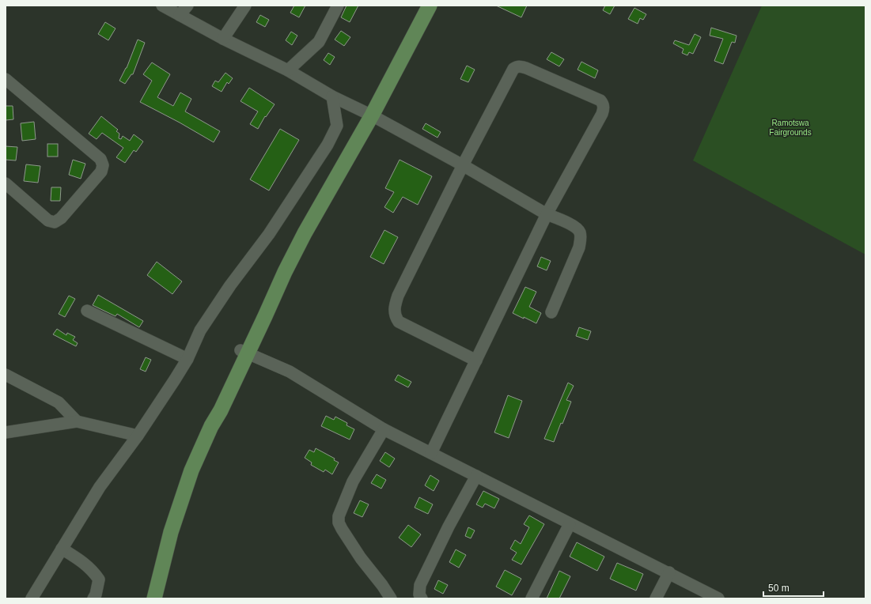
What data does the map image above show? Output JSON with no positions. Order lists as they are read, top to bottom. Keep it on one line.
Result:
{"parks":["Ramotswa Fairgrounds"],"scale_bar":"50 m"}
